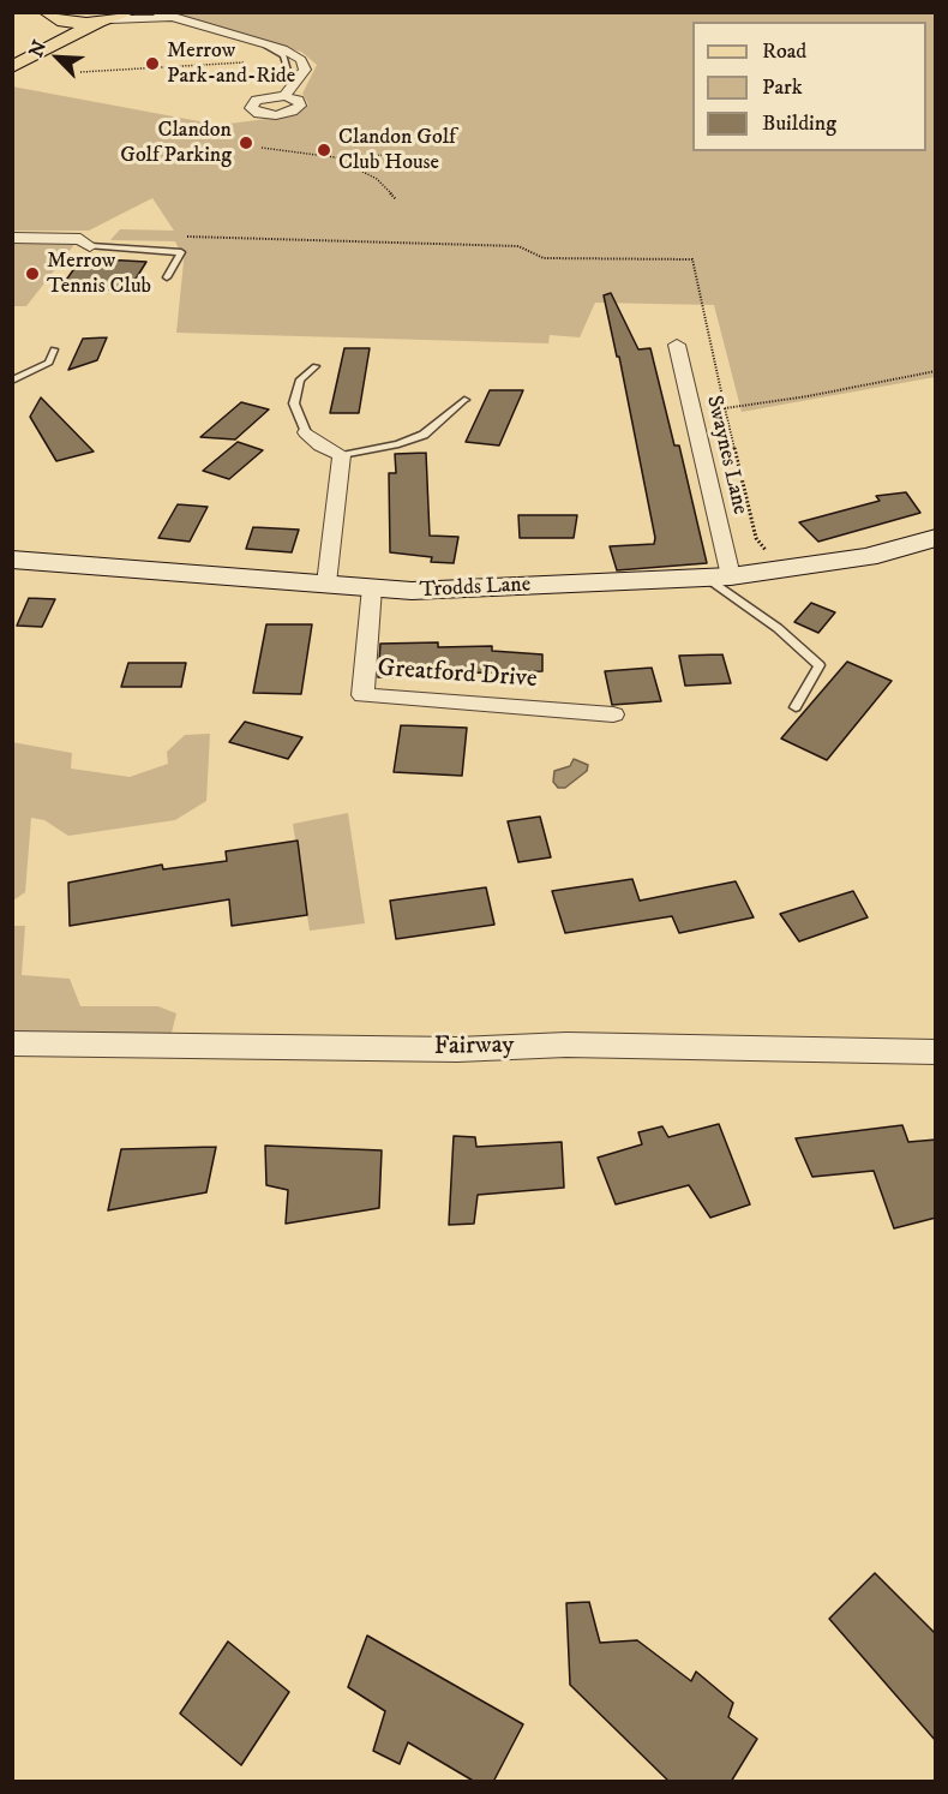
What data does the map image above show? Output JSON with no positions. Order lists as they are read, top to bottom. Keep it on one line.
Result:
{"streets":{"street":["Swaynes Lane","Trodds Lane","Greatford Drive","Fairway"]},"crossings":[["Swaynes Lane","Trodds Lane"],["Trodds Lane","Greatford Drive"]],"places":["Merrow Park-and-Ride","Clandon Golf Parking","Clandon Golf Club House","Merrow Tennis Club"],"legend":["Road","Park","Building"],"north":"top left"}
